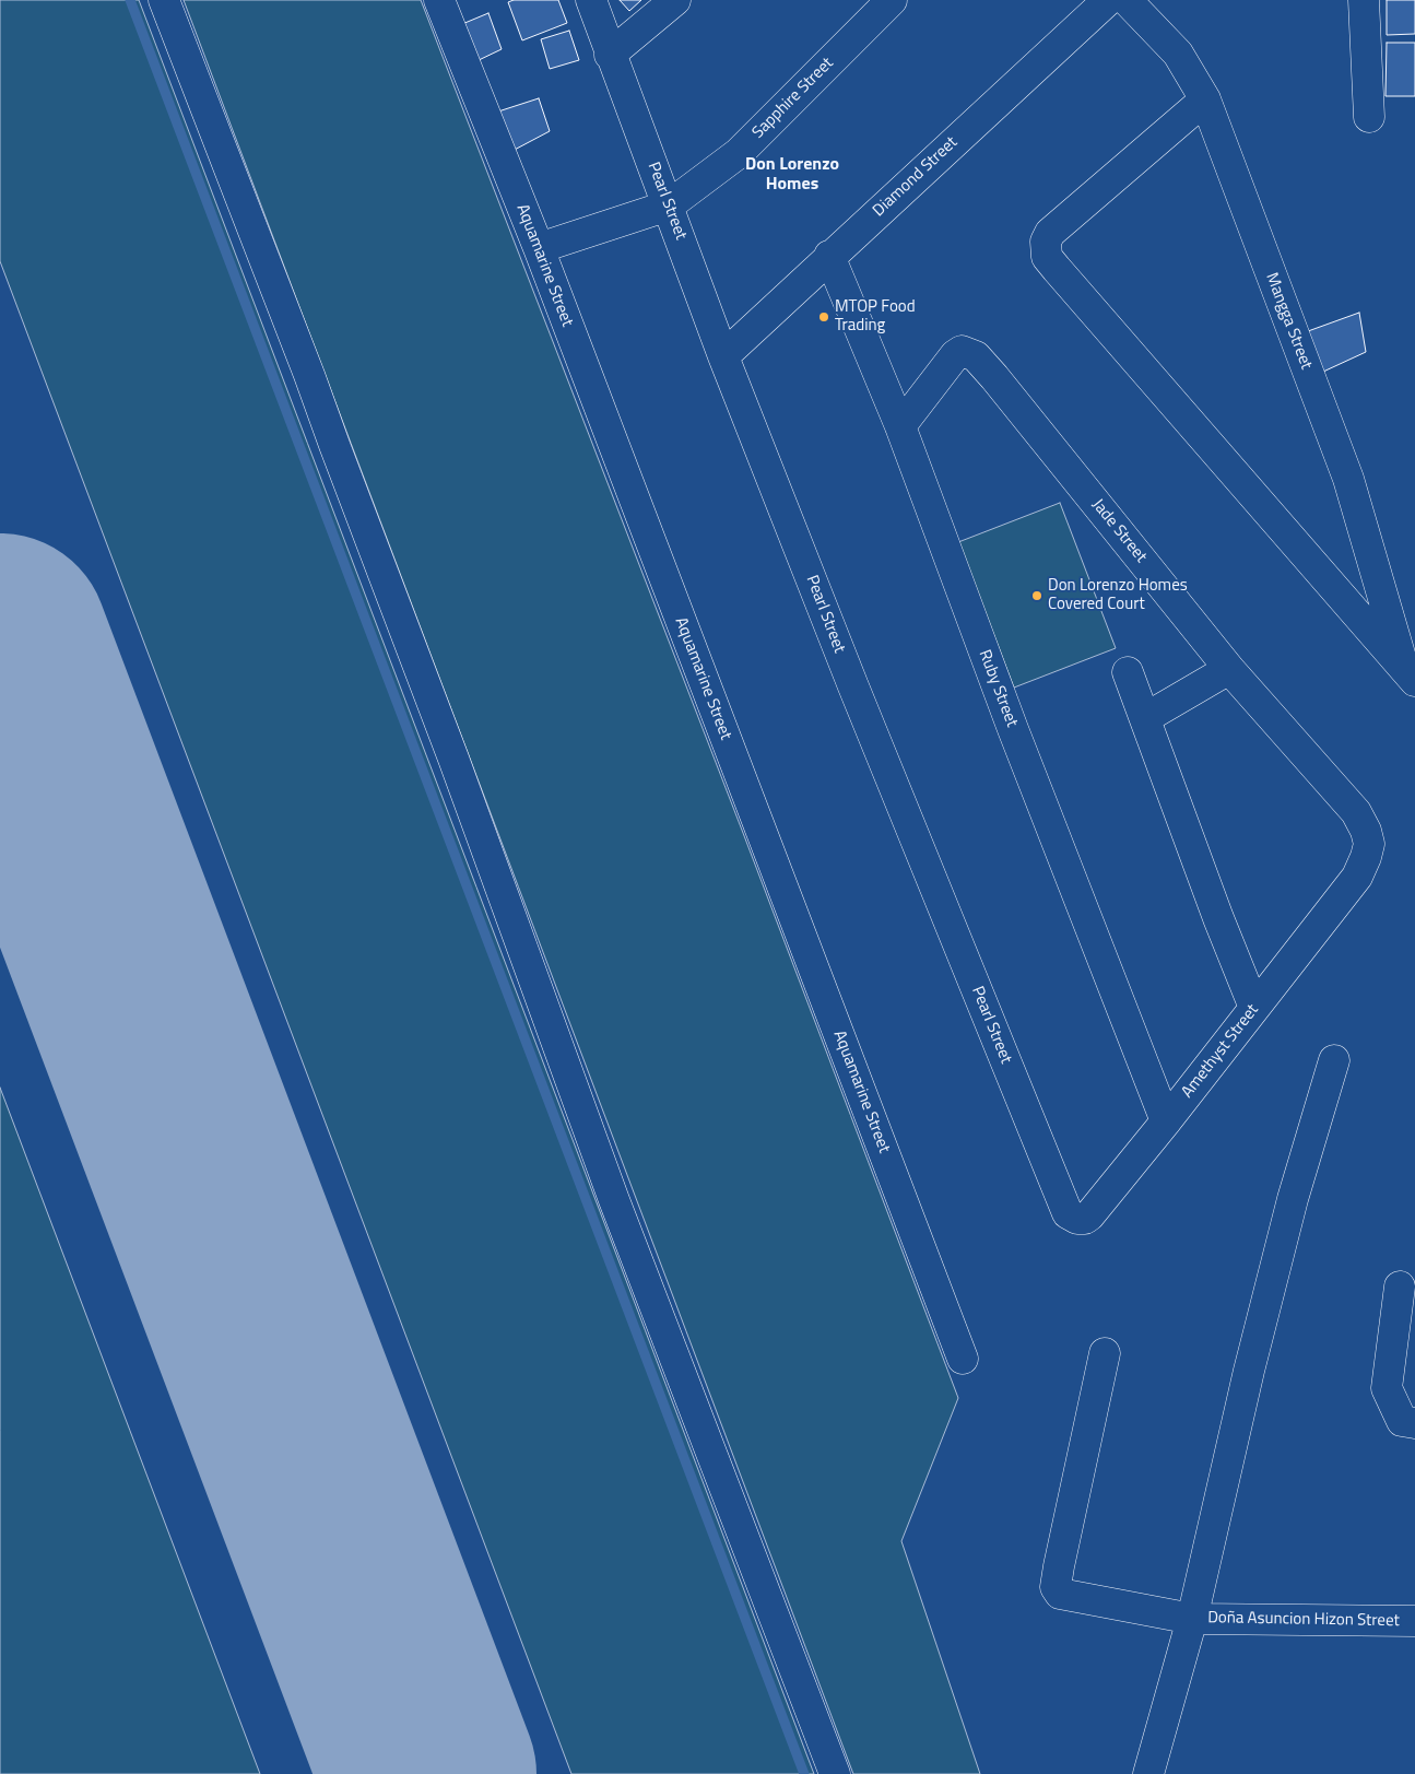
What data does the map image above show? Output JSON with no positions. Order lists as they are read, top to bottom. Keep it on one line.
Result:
{"streets":{"street":["Sapphire Street","Diamond Street","Pearl Street","Aquamarine Street","Mangga Street","Jade Street","Ruby Street","Amethyst Street","Doña Asuncion Hizon Street"]},"crossings":[["Sapphire Street","Pearl Street"],["Sapphire Street","Aquamarine Street"],["Diamond Street","Pearl Street"],["Diamond Street","Ruby Street"],["Pearl Street","Amethyst Street"],["Jade Street","Ruby Street"],["Jade Street","Amethyst Street"],["Ruby Street","Amethyst Street"]],"districts":["Don Lorenzo Homes"],"places":["MTOP Food Trading","Don Lorenzo Homes Covered Court"]}
